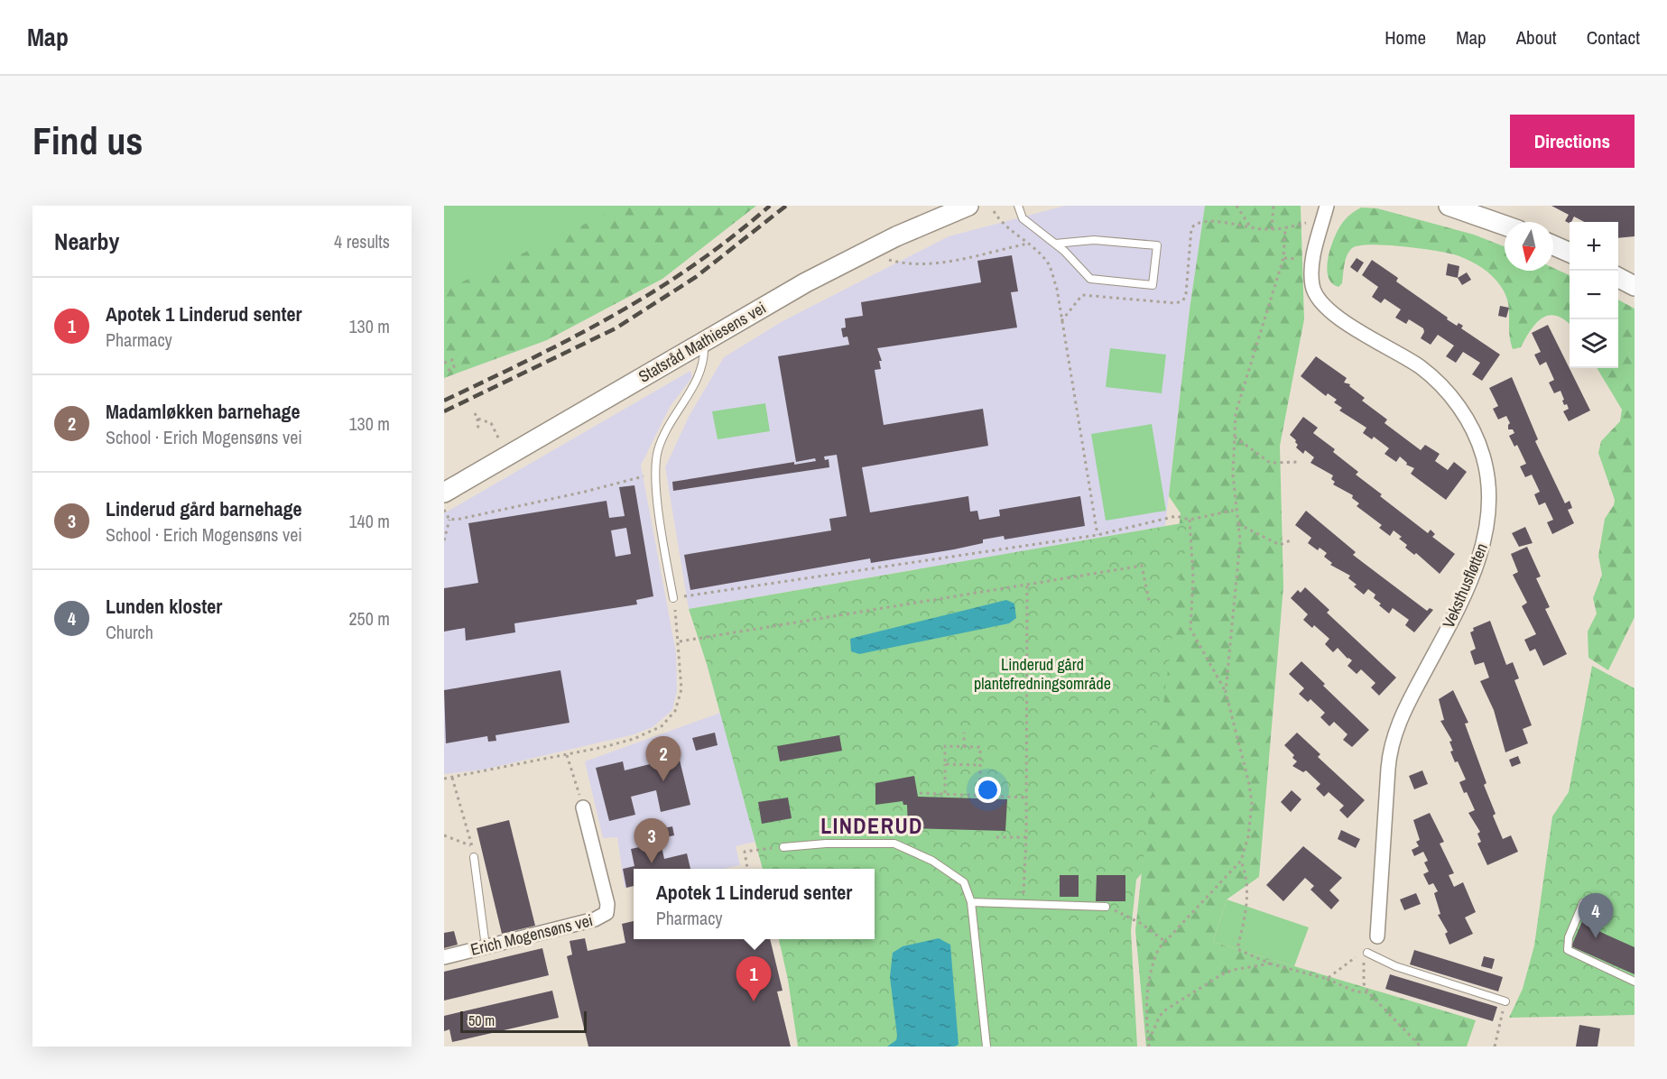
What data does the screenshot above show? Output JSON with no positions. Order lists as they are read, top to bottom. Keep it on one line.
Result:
{"streets":{"street":["Statsråd Mathiesens vei","Veksthusfløtten","Erich Mogensøns vei"]},"districts":["LINDERUD"],"parks":["Linderud gård plantefredningsområde"],"scale_bar":"50 m","north":"bottom","page":{"header":"Map","nav":["Home","Map","About","Contact"],"buttons":"Directions","title":"Find us","heading":["Nearby","4 results"],"map_buttons":["+","−"],"list":[{"mark":"1","name":"Apotek 1 Linderud senter","note":"Pharmacy","value":"130 m"},{"mark":"2","name":"Madamløkken barnehage","note":"School · Erich Mogensøns vei","value":"130 m"},{"mark":"3","name":"Linderud gård barnehage","note":"School · Erich Mogensøns vei","value":"140 m"},{"mark":"4","name":"Lunden kloster","note":"Church","value":"250 m"}],"pins":["2","3","4","1"],"popup":["Apotek 1 Linderud senter","Pharmacy"],"scale":"50 m"}}
